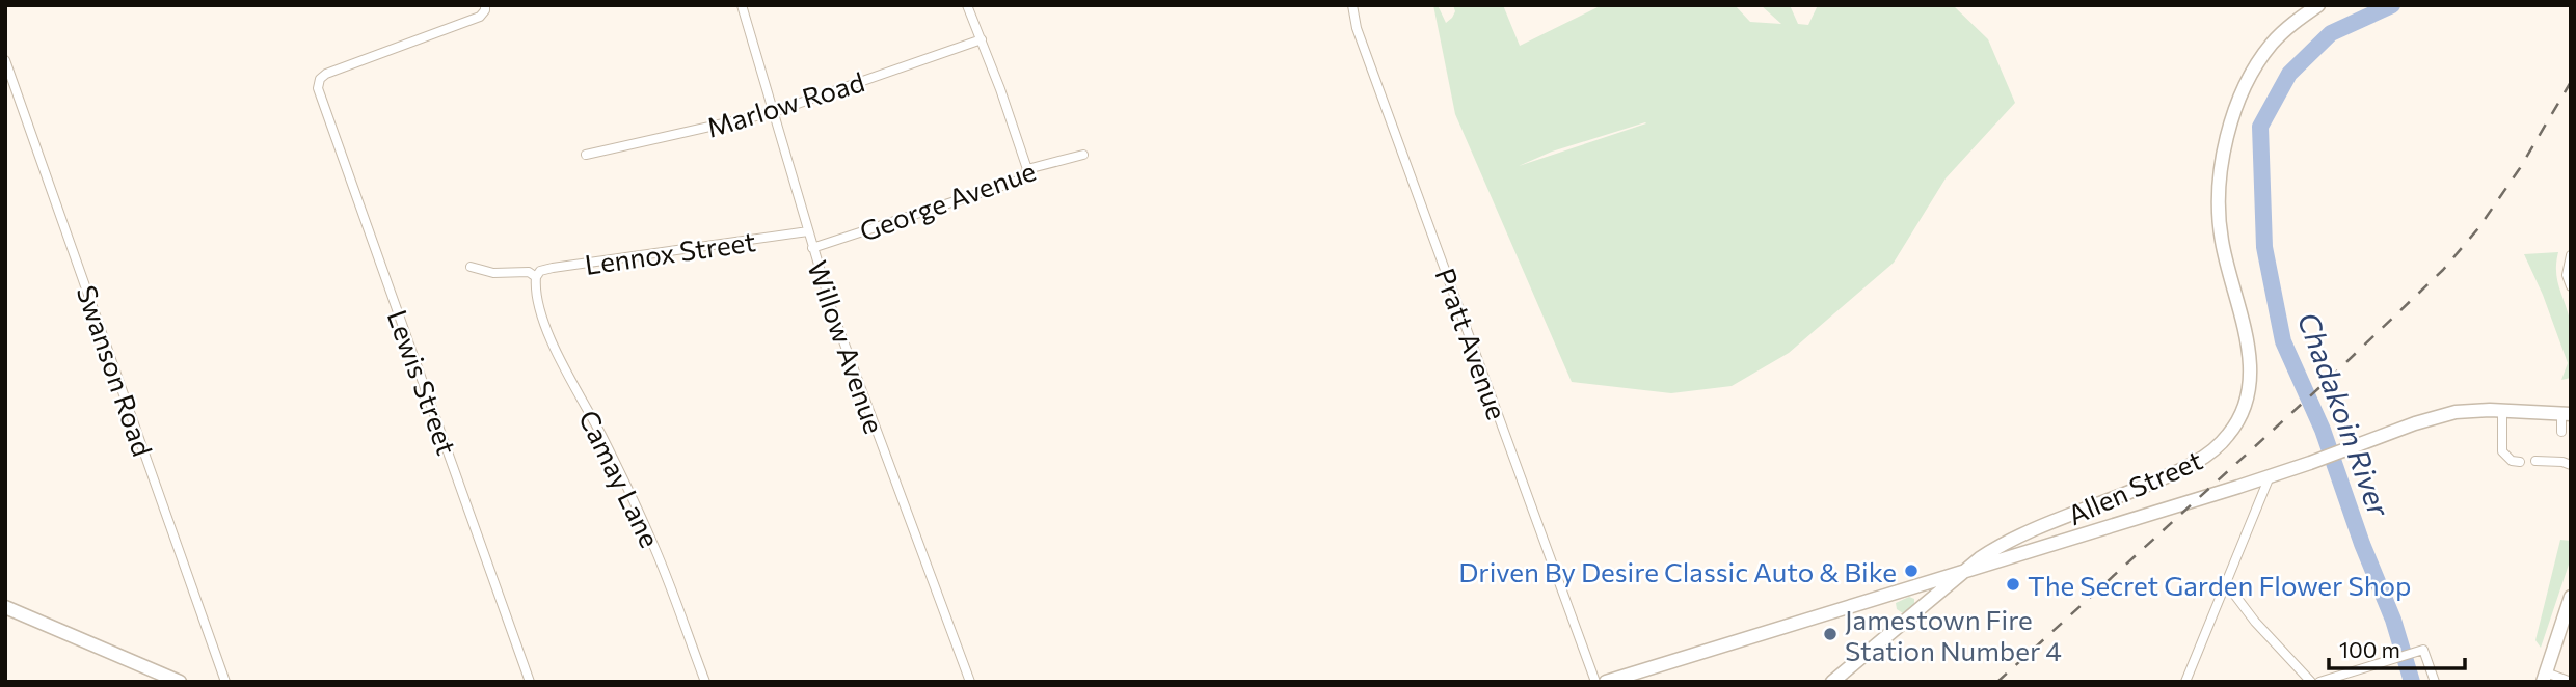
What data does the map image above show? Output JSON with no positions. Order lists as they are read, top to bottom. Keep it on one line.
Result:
{"streets":{"street":["Marlow Road","George Avenue","Lennox Street","Pratt Avenue","Willow Avenue","Swanson Road","Lewis Street","Camay Lane","Allen Street"]},"crossings":[["Marlow Road","Willow Avenue"],["George Avenue","Willow Avenue"],["Lennox Street","Willow Avenue"],["Lennox Street","Camay Lane"]],"water":["Chadakoin River"],"places":["Driven By Desire Classic Auto & Bike","The Secret Garden Flower Shop","Jamestown Fire Station Number 4"],"scale_bar":"100 m"}
